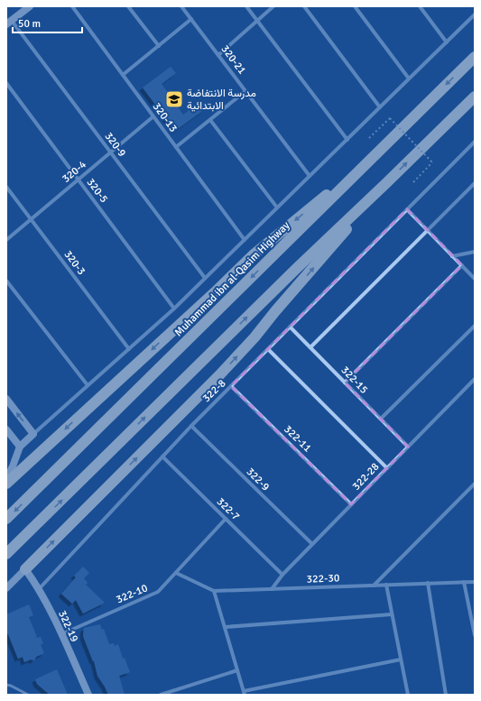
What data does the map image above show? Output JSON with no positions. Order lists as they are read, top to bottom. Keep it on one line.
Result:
{"streets":{"highway":["Muhammad ibn al-Qasim Highway"],"street":["320-21","320-13","320-9","320-4","320-5","320-3","322-15","322-8","322-11","322-28","322-9","322-7","322-30","322-10","322-19"]},"crossings":[["320-13","320-4"],["320-9","320-4"],["320-4","320-5"],["320-4","320-3"],["322-15","322-8"],["322-15","322-28"],["322-8","322-11"],["322-8","322-9"],["322-8","322-7"],["322-8","322-19"],["322-11","322-28"],["322-28","322-9"],["322-28","322-7"],["322-28","322-30"],["322-7","322-10"],["322-30","322-10"],["322-10","322-19"]],"places":{"school or university":["مدرسة الانتفاضة الابتدائية"]},"scale_bar":"50 m"}
